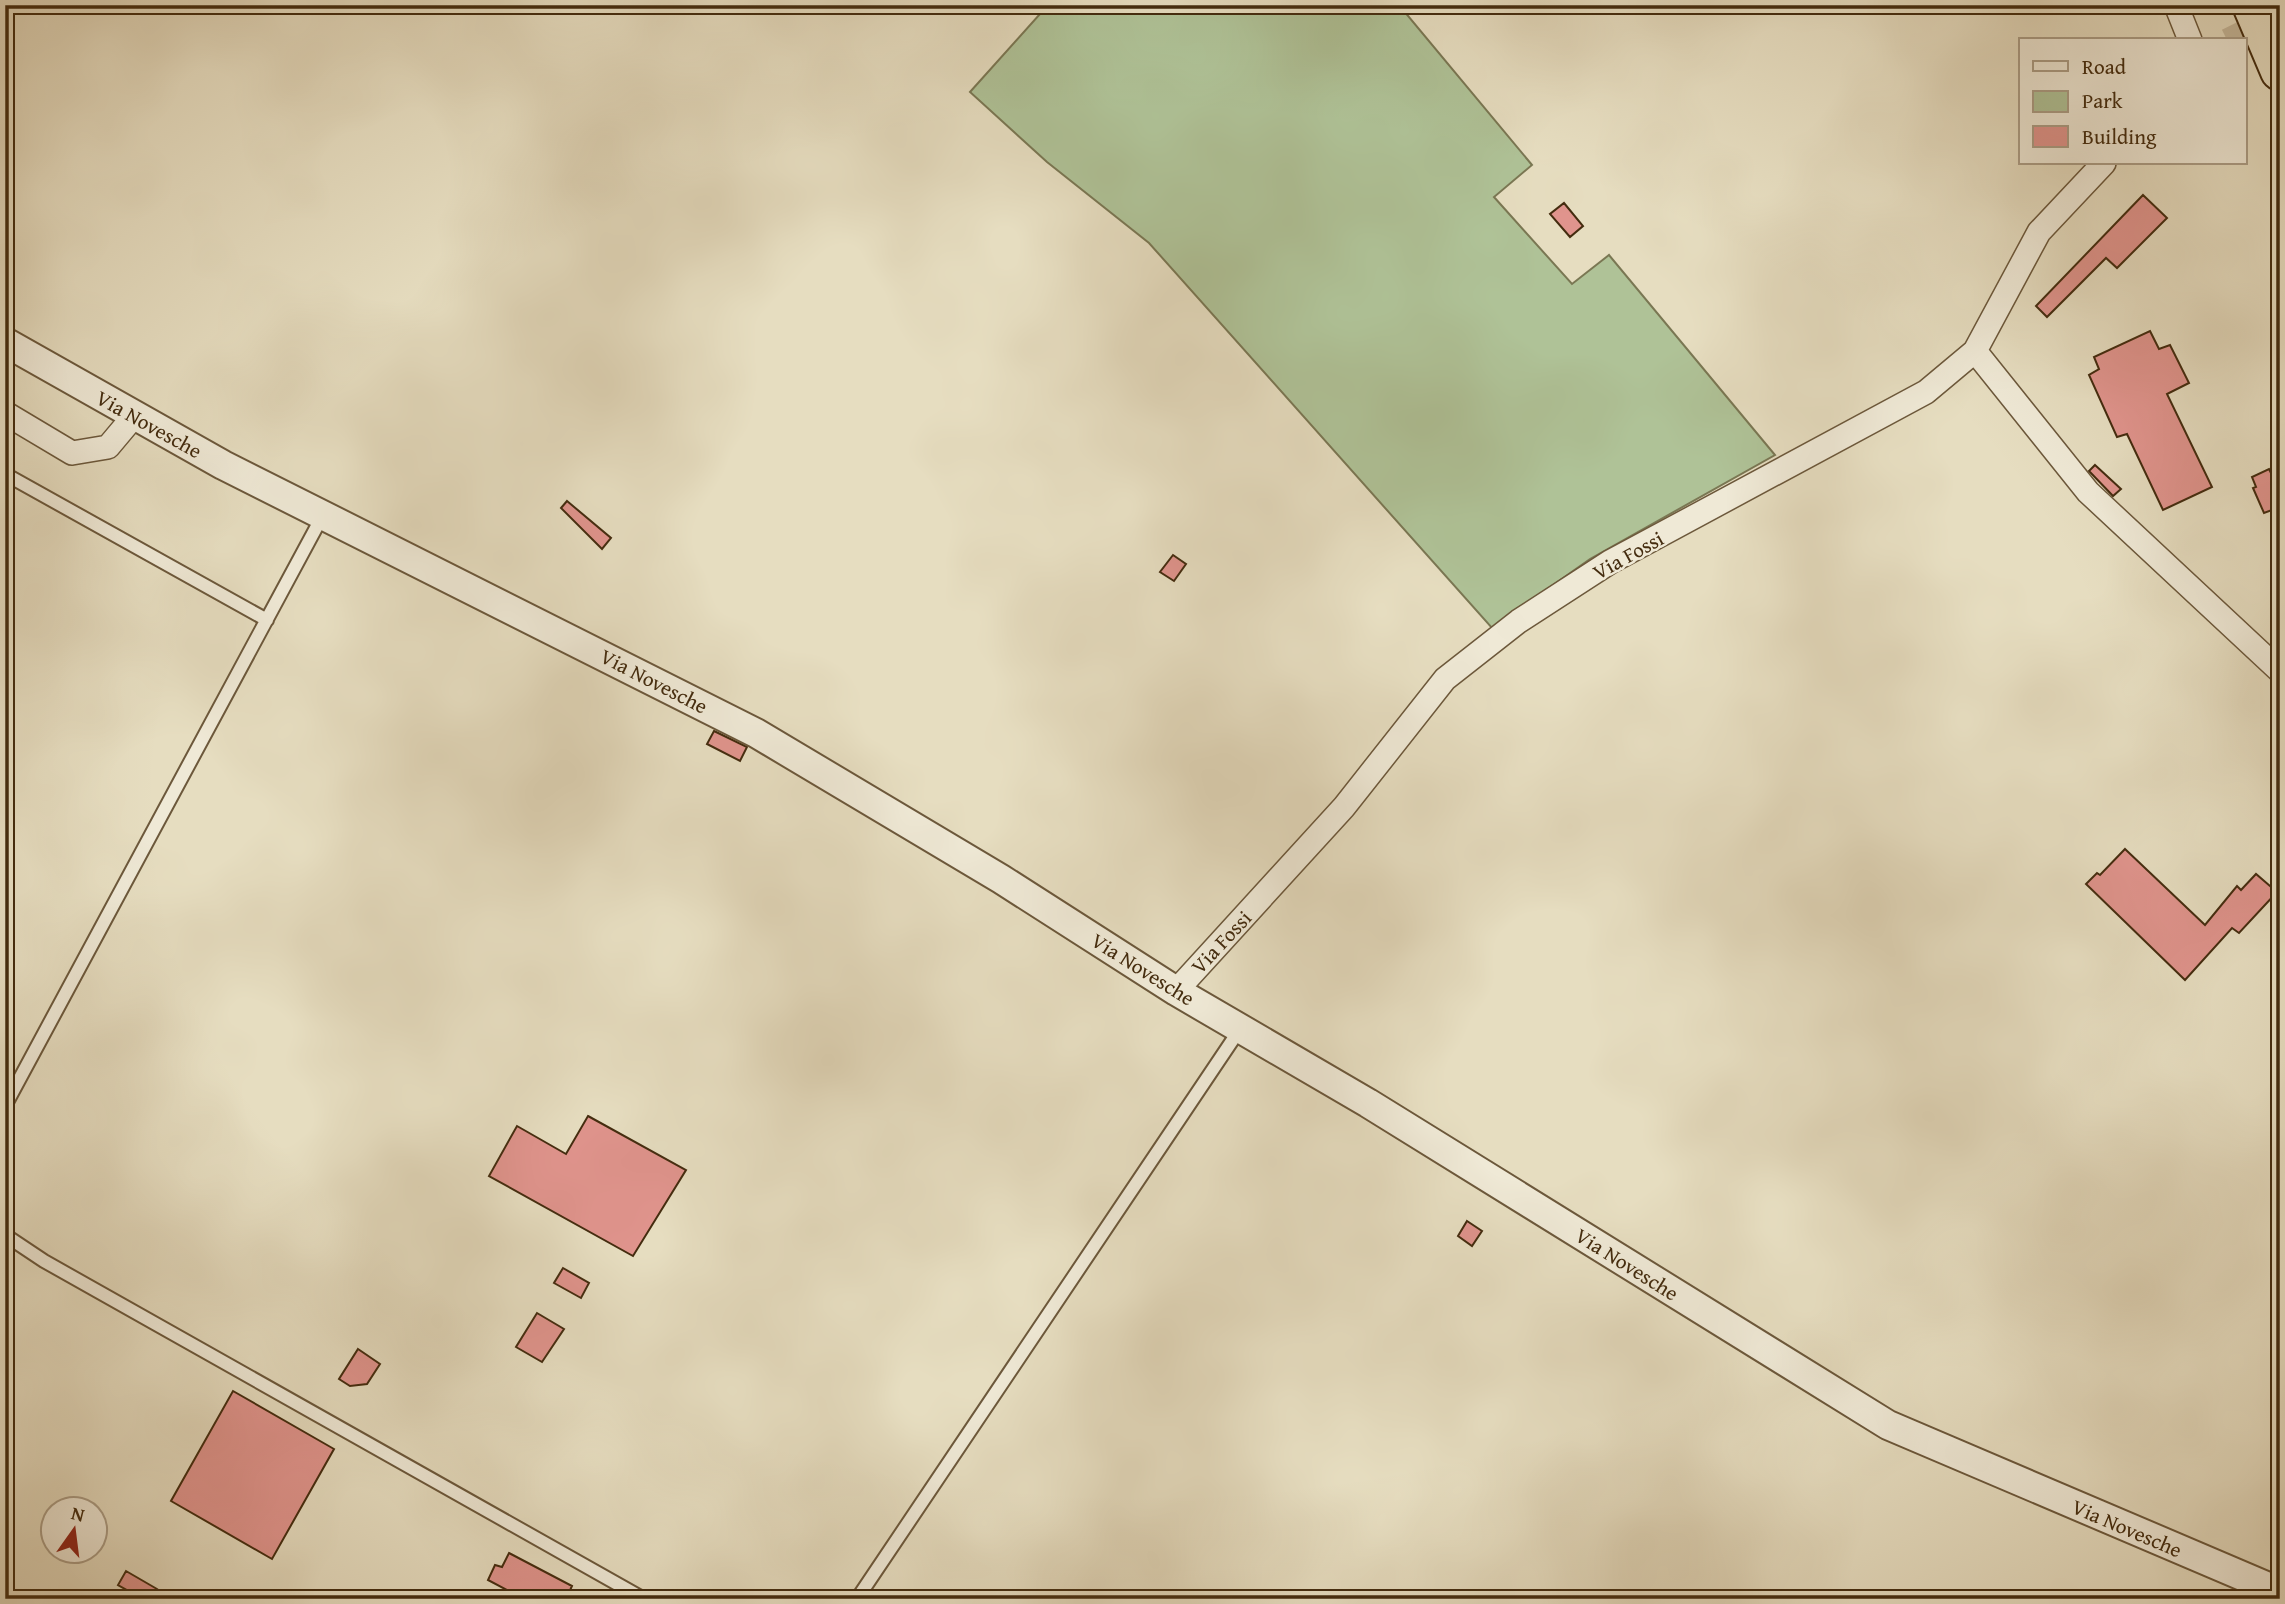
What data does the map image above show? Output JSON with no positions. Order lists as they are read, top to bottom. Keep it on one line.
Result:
{"streets":{"street":["Via Novesche","Via Fossi"]},"crossings":[["Via Novesche","Via Fossi"]],"legend":["Road","Park","Building"],"north":"top"}
